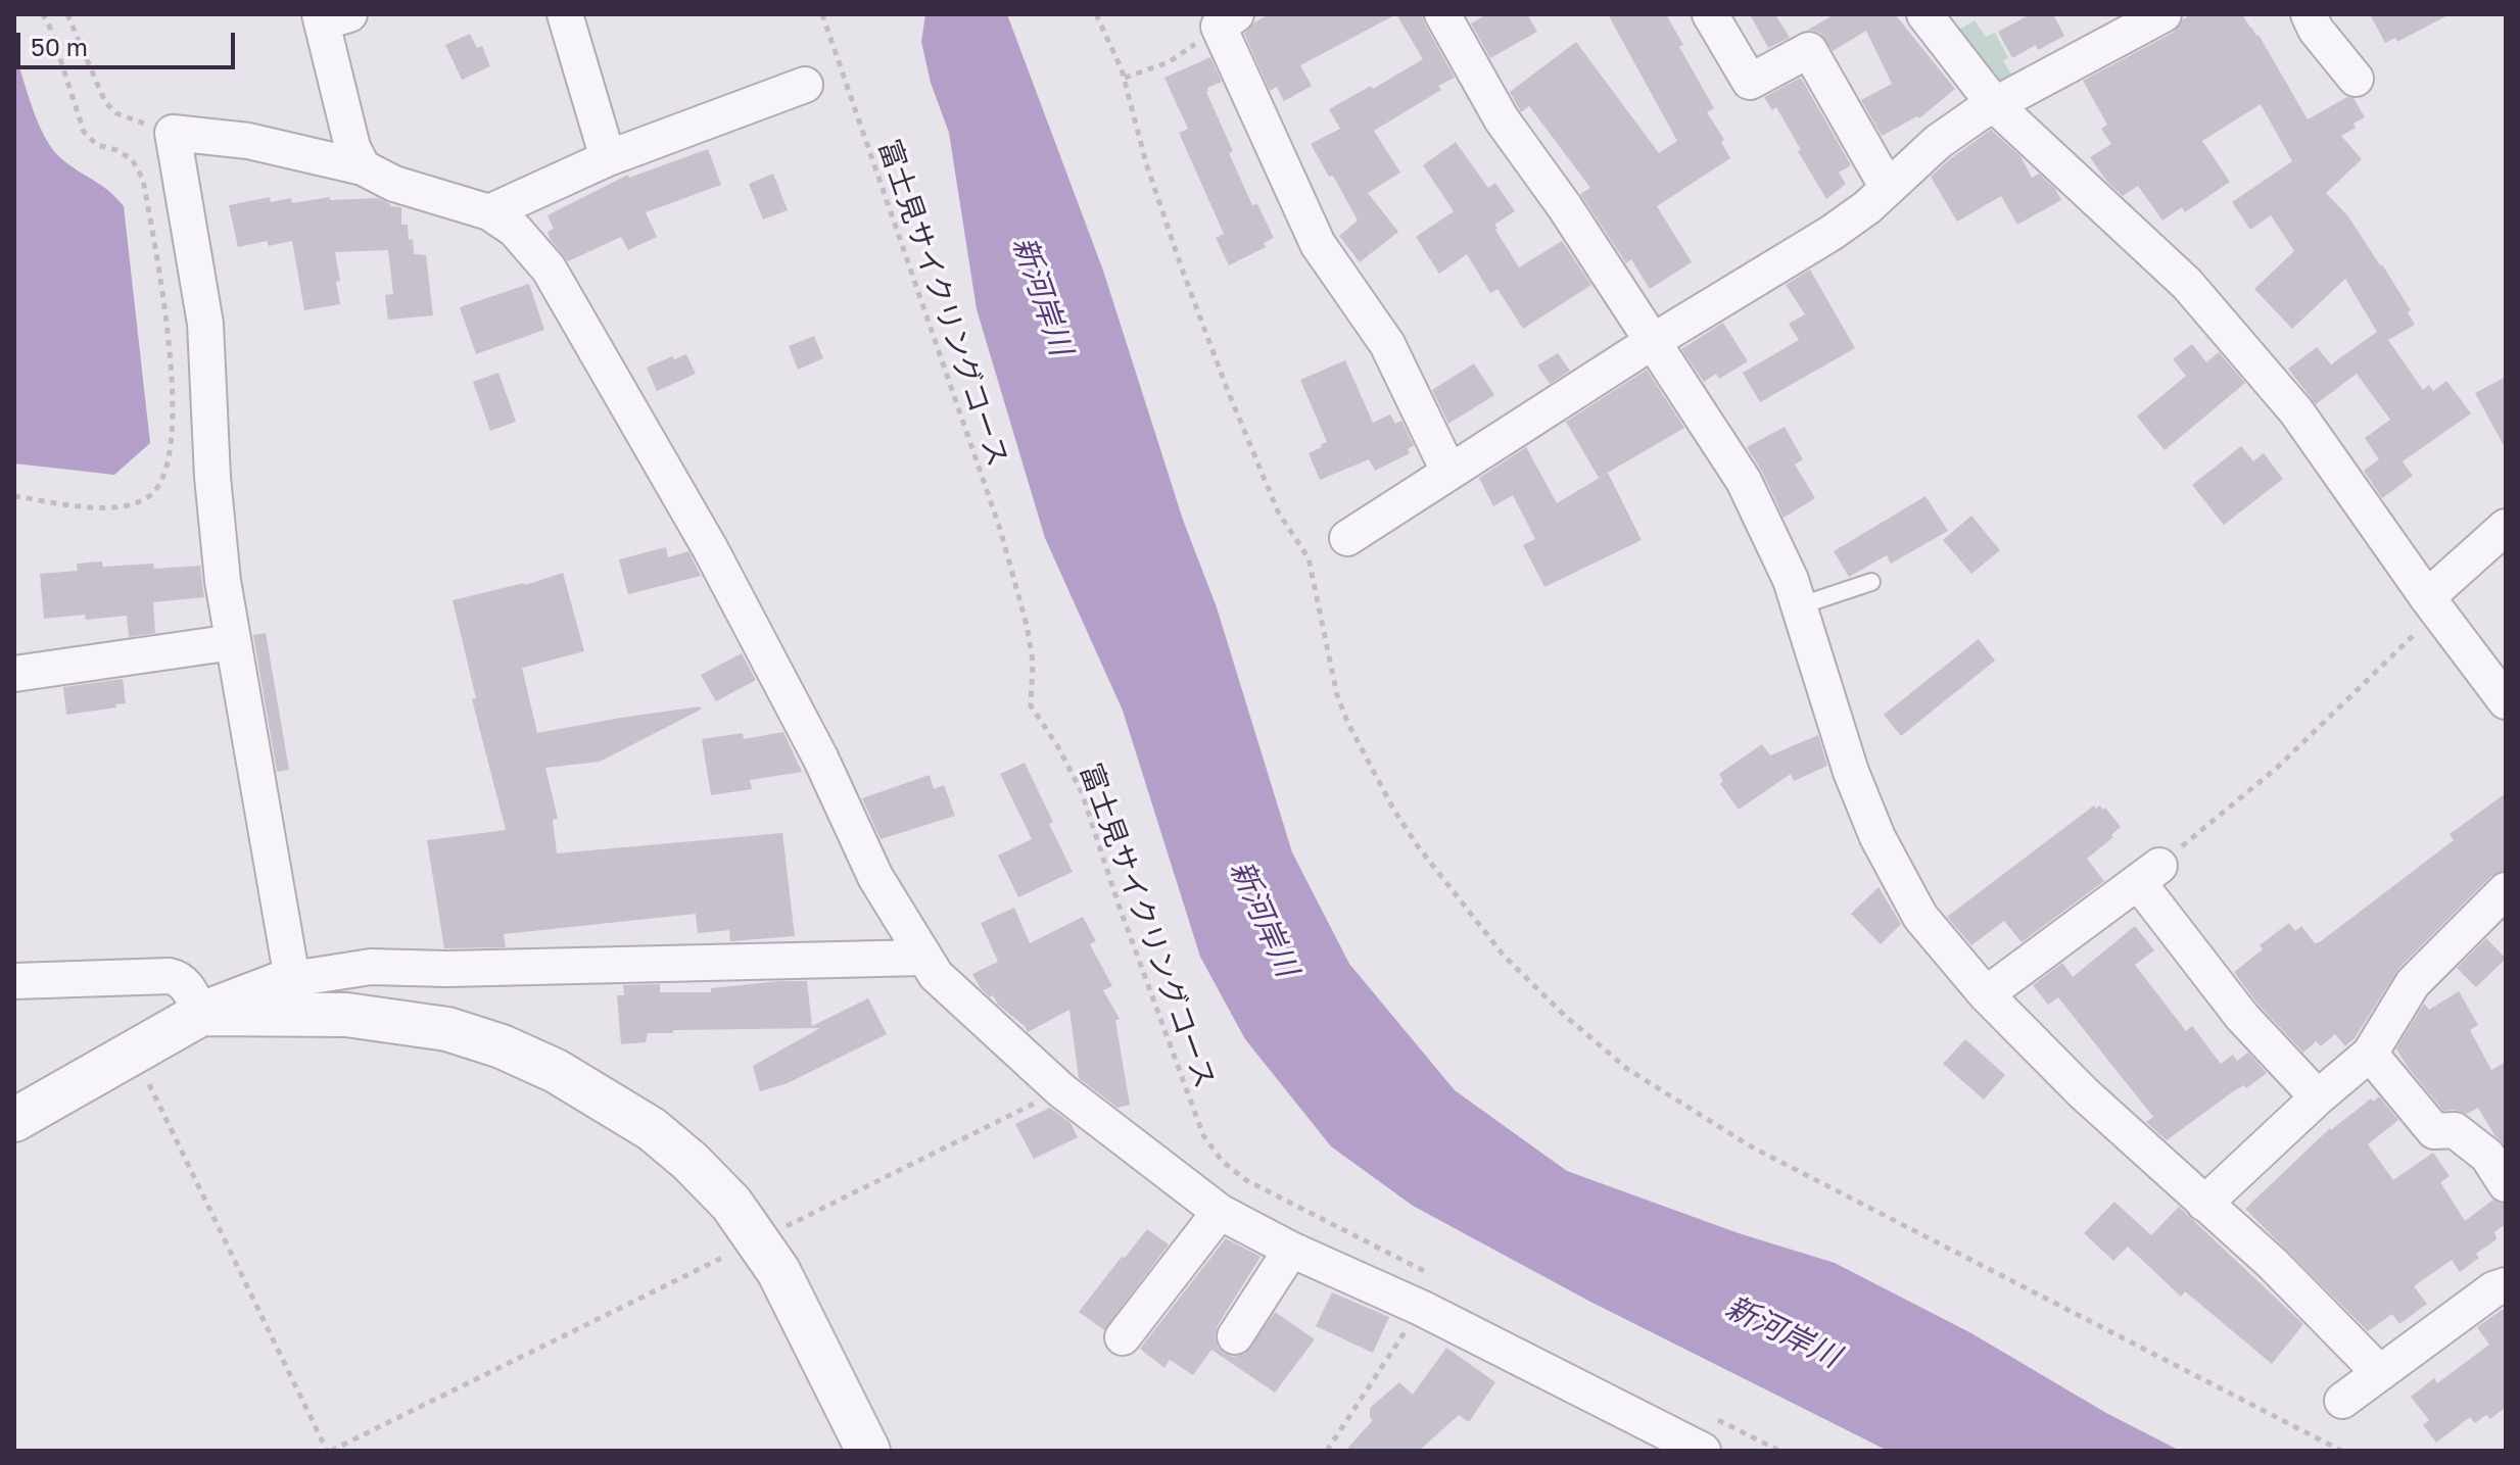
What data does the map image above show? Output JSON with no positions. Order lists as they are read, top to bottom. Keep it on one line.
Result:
{"streets":{"path":["富士見サイクリングコース"]},"water":["新河岸川"],"scale_bar":"50 m"}
